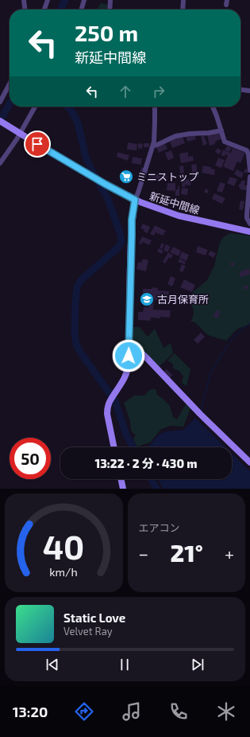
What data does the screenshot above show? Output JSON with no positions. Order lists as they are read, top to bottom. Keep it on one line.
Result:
{"streets":{"main road":["新延中間線"]},"places":{"supermarket":["ミニストップ"],"school or university":["古月保育所"]},"page":{"turn":["250 m","新延中間線"],"limit":"50","trip":"13:22 · 2 分 · 430 m","tile":"エアコン","heat":["−","21°","+"],"song":["Static Love","Velvet Ray"],"tabs":"13:20","gauge":["40","km/h"]}}
